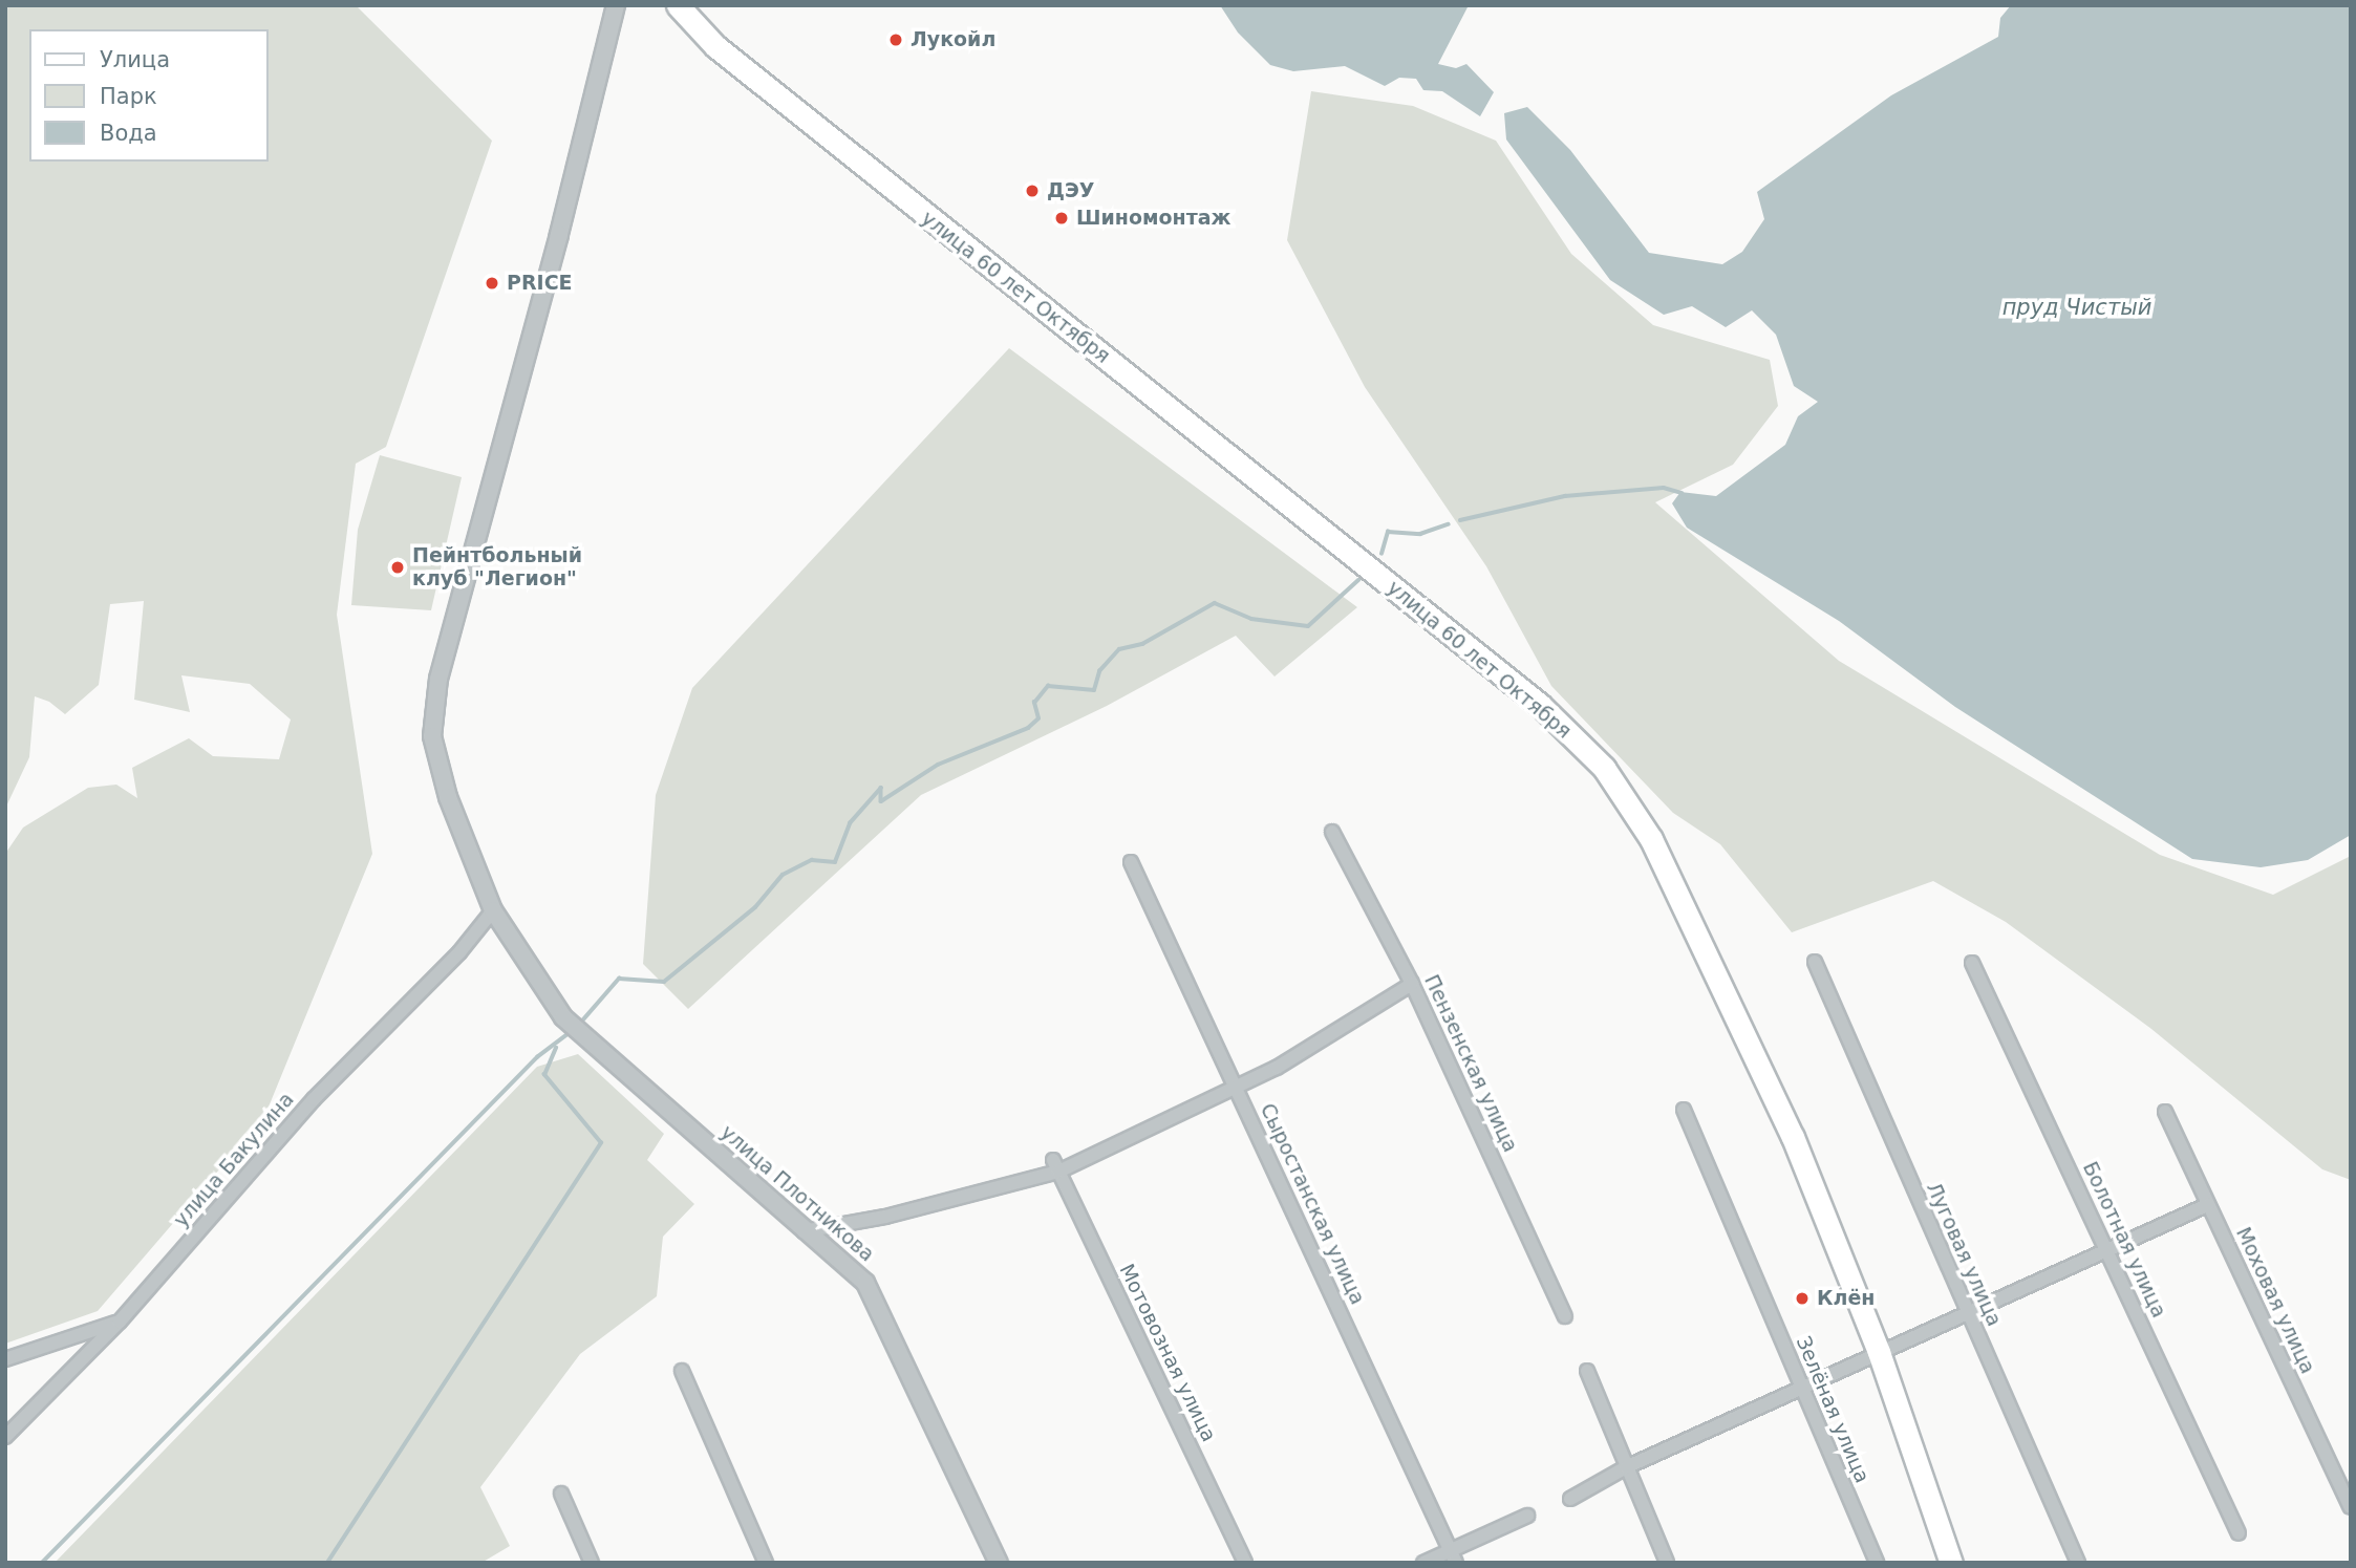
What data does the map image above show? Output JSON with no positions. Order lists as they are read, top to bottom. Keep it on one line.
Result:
{"streets":{"main road":["улица 60 лет Октября"],"street":["Пензенская улица","улица Бакулина","улица Плотникова","Сыростанская улица","Болотная улица","Луговая улица","Моховая улица","Мотовозная улица","Зелёная улица"]},"crossings":[["улица Бакулина","улица Плотникова"]],"water":["пруд Чистый"],"places":["Лукойл","ДЭУ","Шиномонтаж","PRICE","Пейнтбольный клуб \"Легион\"","Клён"],"legend":["Улица","Парк","Вода"]}
